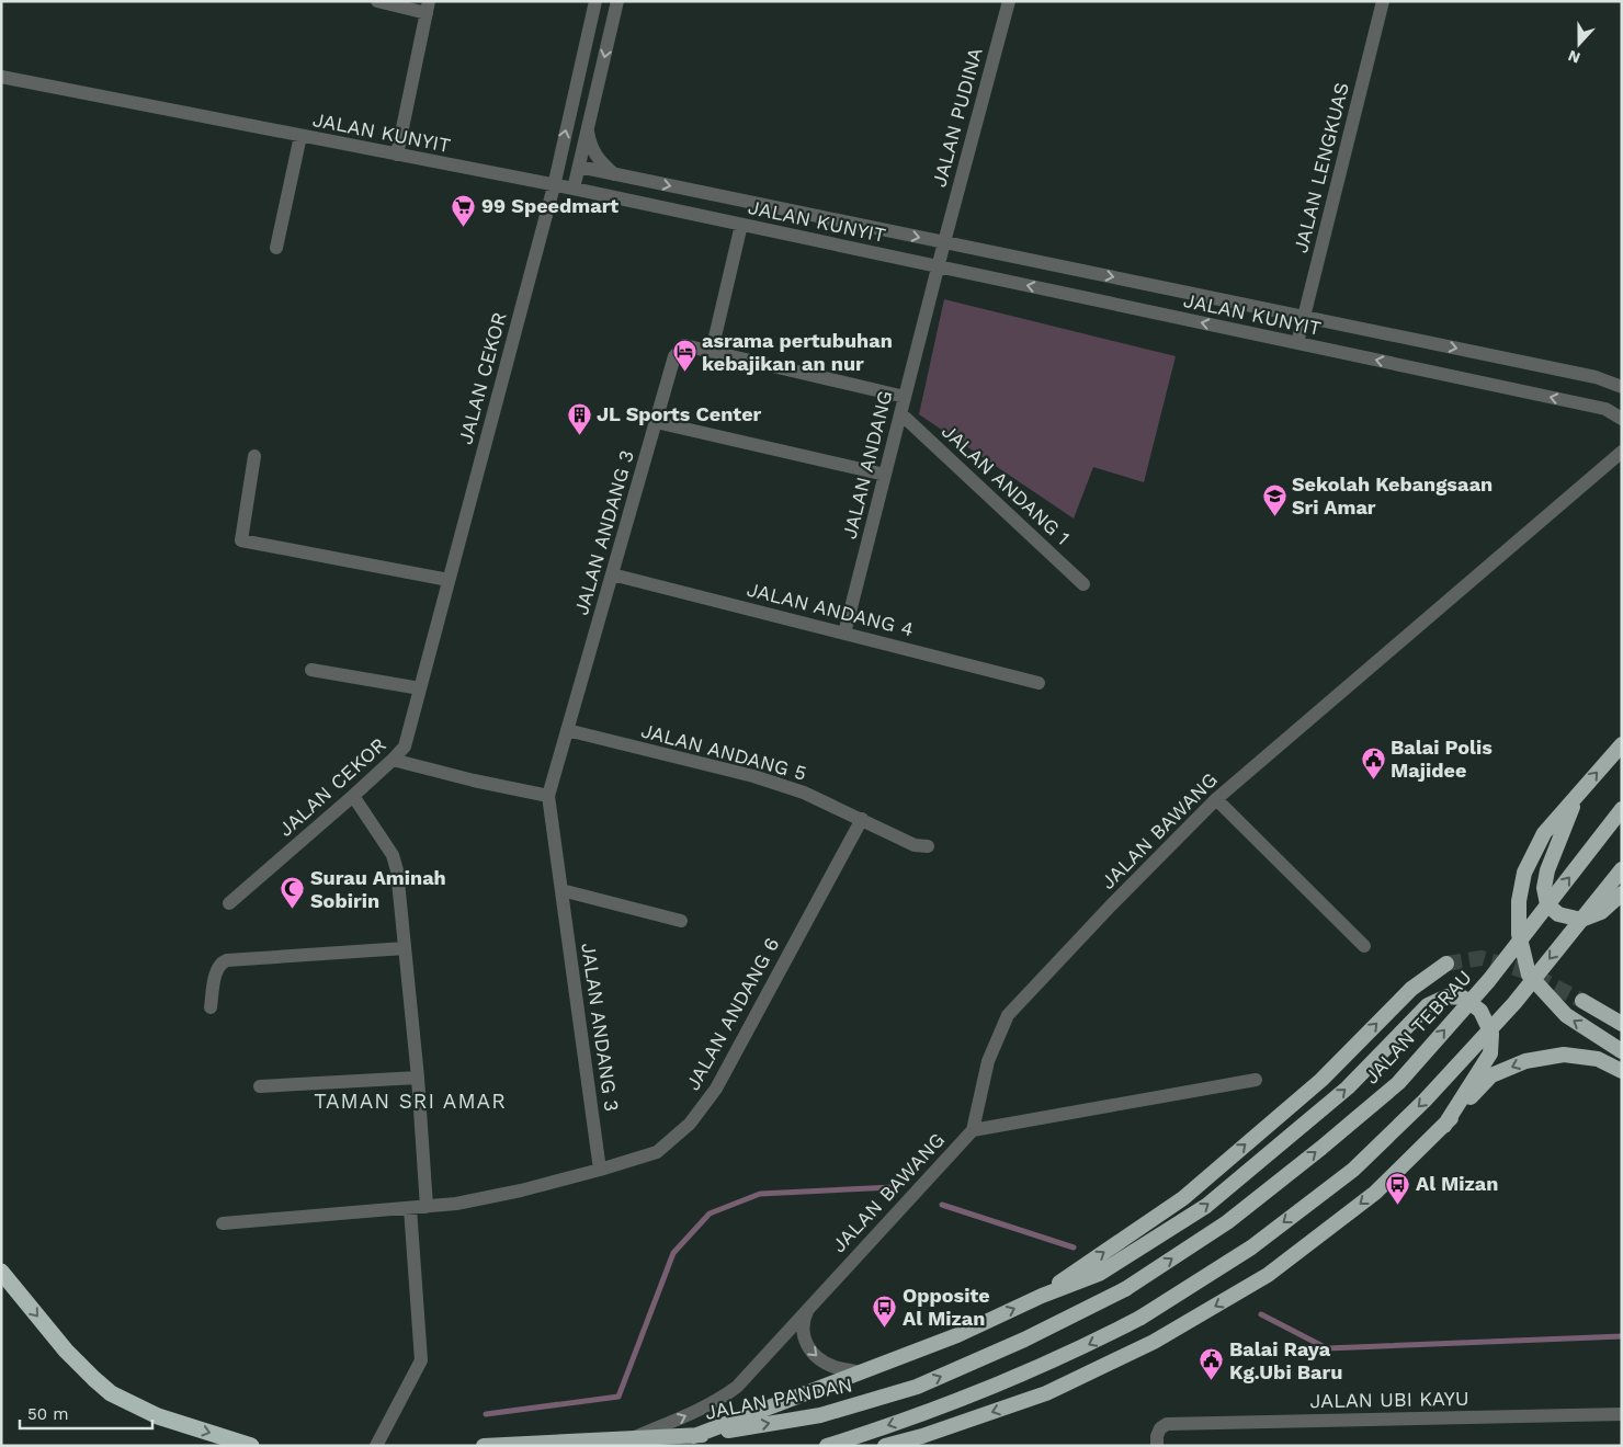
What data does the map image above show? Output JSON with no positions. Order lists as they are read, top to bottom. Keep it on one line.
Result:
{"streets":{"highway":["JALAN TEBRAU","JALAN PANDAN"],"street":["JALAN PUDINA","JALAN KUNYIT","JALAN LENGKUAS","JALAN CEKOR","JALAN ANDANG","JALAN ANDANG 1","JALAN ANDANG 3","JALAN ANDANG 4","JALAN ANDANG 5","JALAN BAWANG","JALAN ANDANG 6","JALAN UBI KAYU"]},"crossings":[["JALAN PUDINA","JALAN KUNYIT"],["JALAN PUDINA","JALAN ANDANG"],["JALAN KUNYIT","JALAN LENGKUAS"],["JALAN KUNYIT","JALAN CEKOR"],["JALAN KUNYIT","JALAN ANDANG"],["JALAN ANDANG","JALAN ANDANG 1"],["JALAN ANDANG","JALAN ANDANG 3"],["JALAN ANDANG","JALAN ANDANG 4"],["JALAN ANDANG 3","JALAN ANDANG 4"],["JALAN ANDANG 3","JALAN ANDANG 5"],["JALAN ANDANG 3","JALAN ANDANG 6"],["JALAN ANDANG 5","JALAN ANDANG 6"],["JALAN BAWANG","JALAN PANDAN"],["JALAN TEBRAU","JALAN PANDAN"]],"districts":["TAMAN SRI AMAR"],"places":{"supermarket":["99 Speedmart"],"hotel":["asrama pertubuhan kebajikan an nur"],"building":["JL Sports Center"],"school or university":["Sekolah Kebangsaan Sri Amar"],"public building":["Balai Polis Majidee","Balai Raya Kg.Ubi Baru"],"mosque":["Surau Aminah Sobirin"],"bus stop":["Al Mizan","Opposite Al Mizan"]},"scale_bar":"50 m","north":"bottom"}
